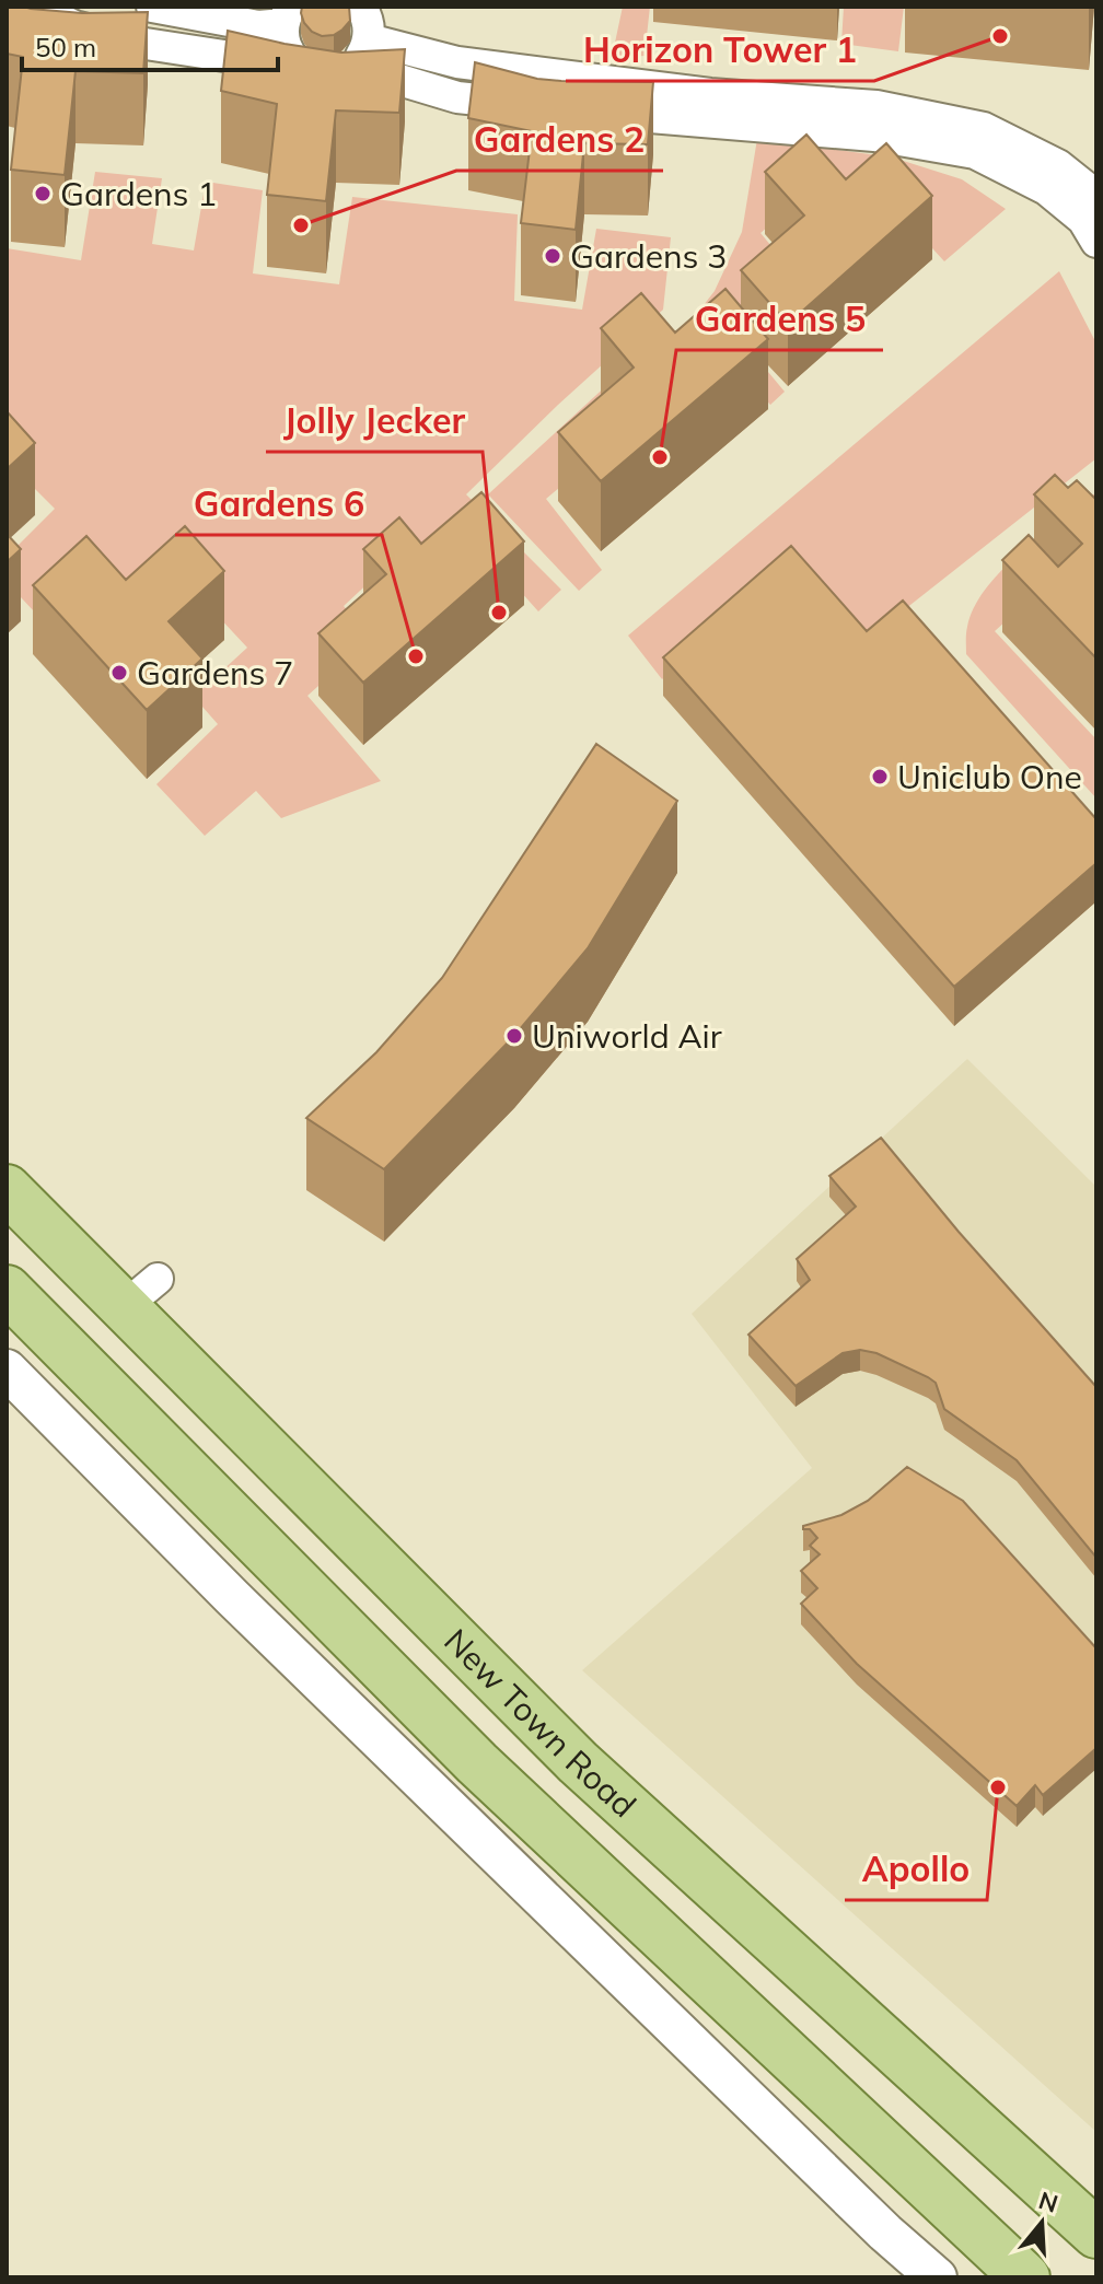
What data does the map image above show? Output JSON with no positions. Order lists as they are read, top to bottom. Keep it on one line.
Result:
{"streets":{"main road":["New Town Road"]},"places":["Horizon Tower 1","Gardens 1","Gardens 2","Gardens 3","Gardens 5","Jolly Jecker","Gardens 6","Gardens 7","Uniclub One","Uniworld Air","Apollo"],"scale_bar":"50 m","north":"top"}
